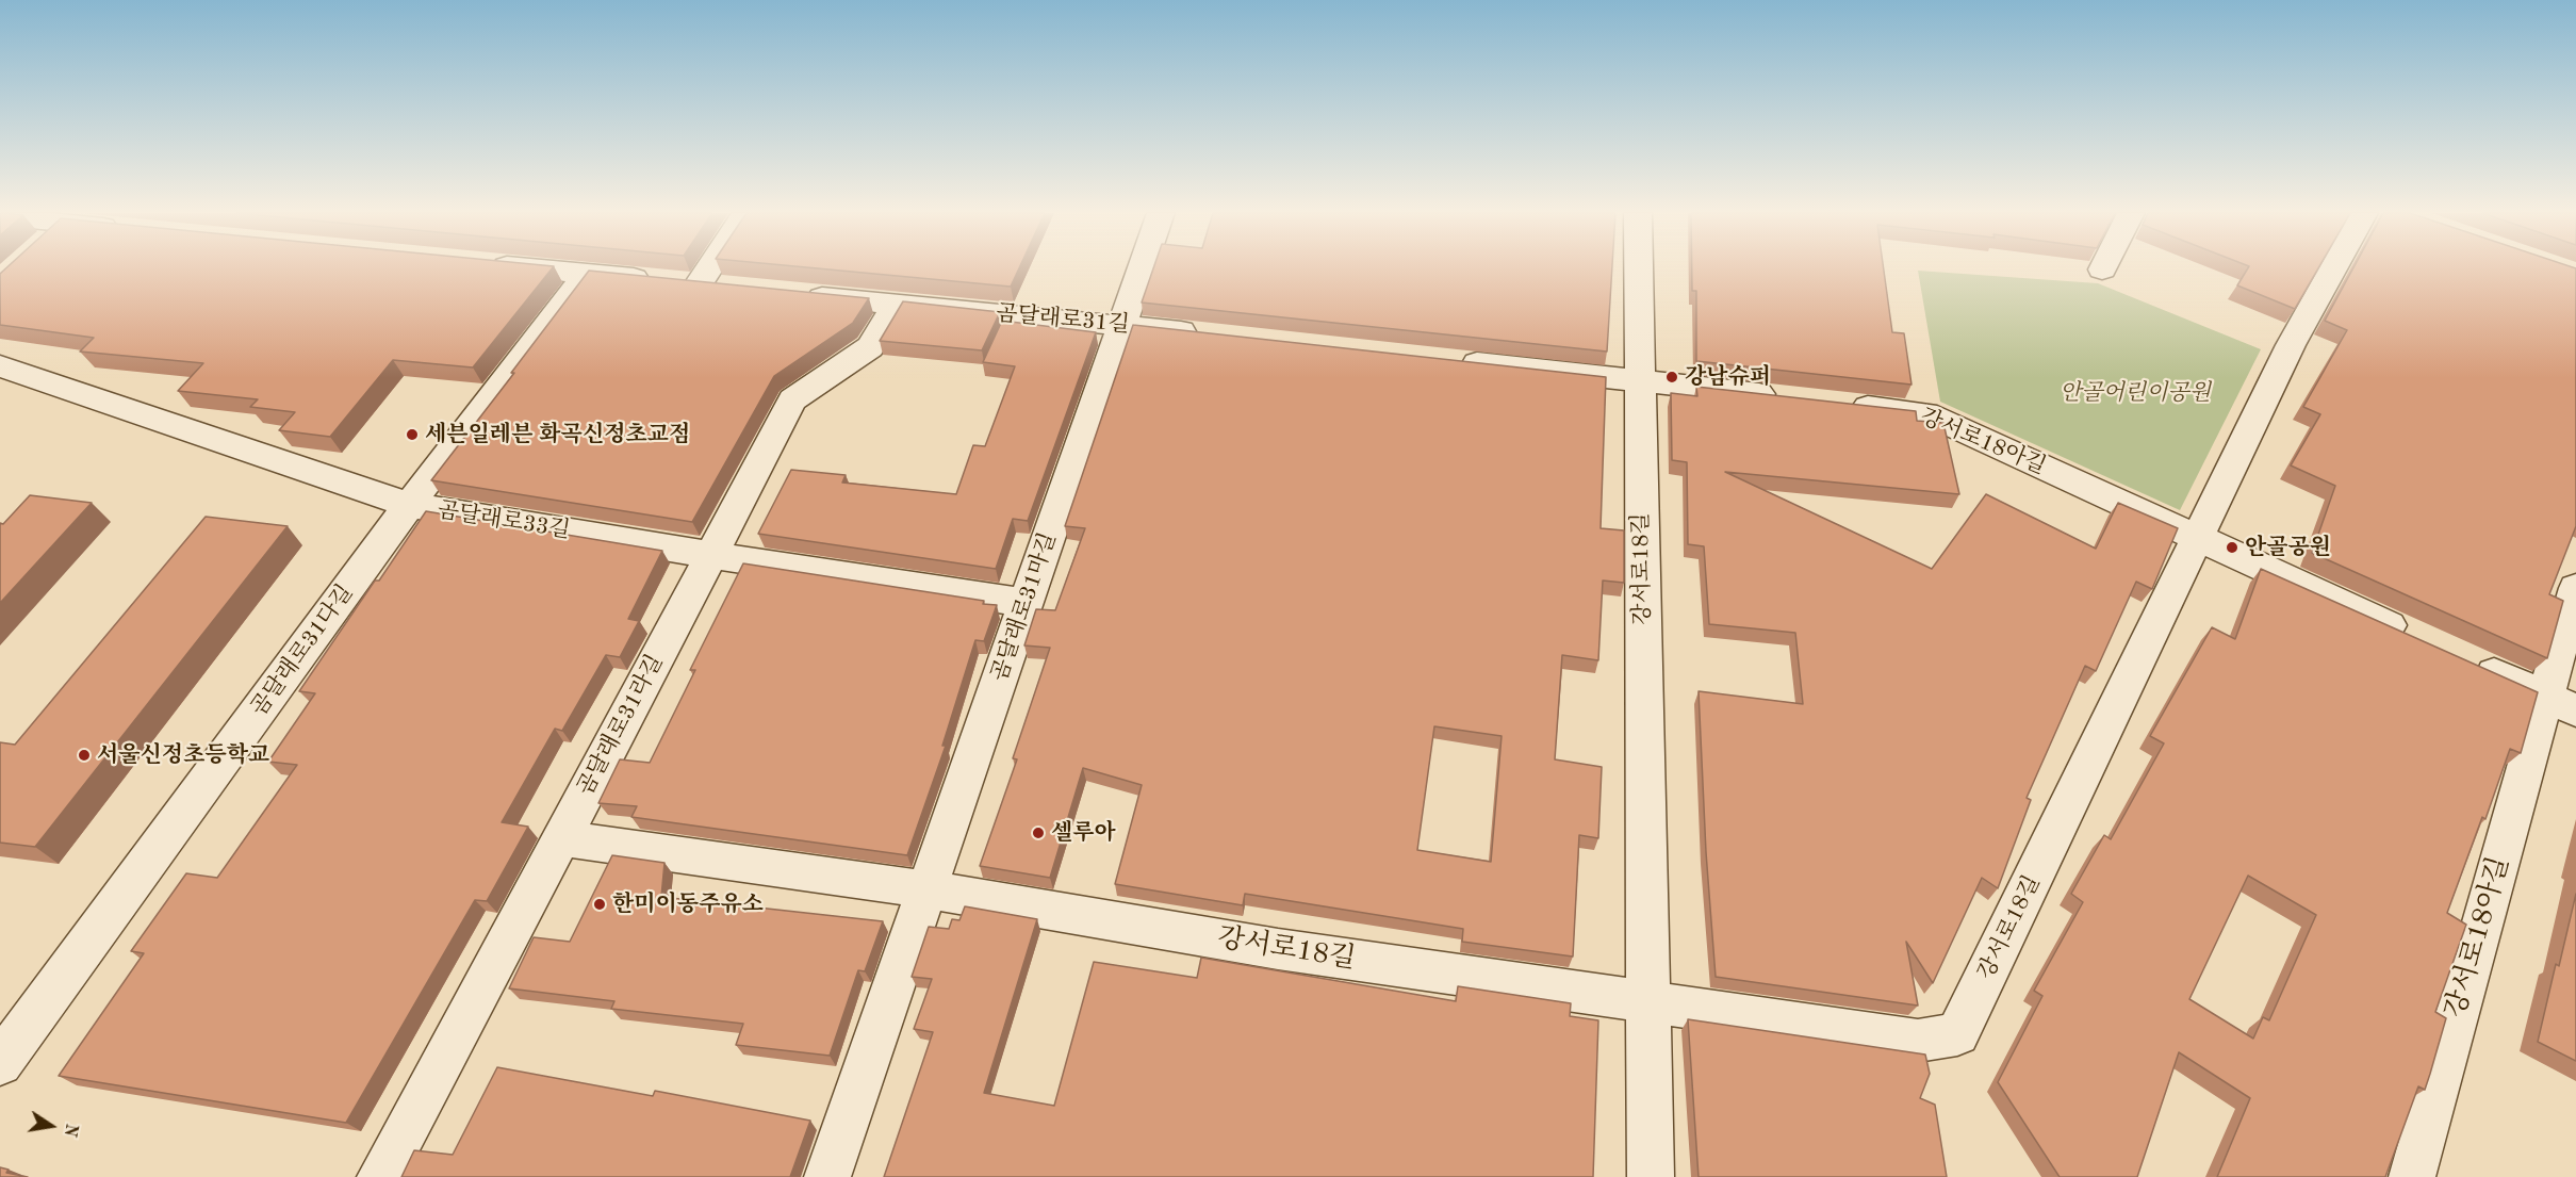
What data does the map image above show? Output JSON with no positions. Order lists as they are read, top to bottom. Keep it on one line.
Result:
{"streets":{"street":["곰달래로31길","강서로18아길","곰달래로33길","강서로18길","곰달래로31마길","곰달래로31다길","곰달래로31라길"]},"crossings":[["곰달래로31길","곰달래로31마길"],["곰달래로31길","곰달래로31라길"],["강서로18아길","강서로18길"],["곰달래로33길","곰달래로31마길"],["곰달래로33길","곰달래로31다길"],["곰달래로33길","곰달래로31라길"],["강서로18길","곰달래로31마길"]],"parks":["안골어린이공원"],"places":["강남슈퍼","세븐일레븐 화곡신정초교점","안골공원","서울신정초등학교","셀루아","한미이동주유소"],"north":"right"}
